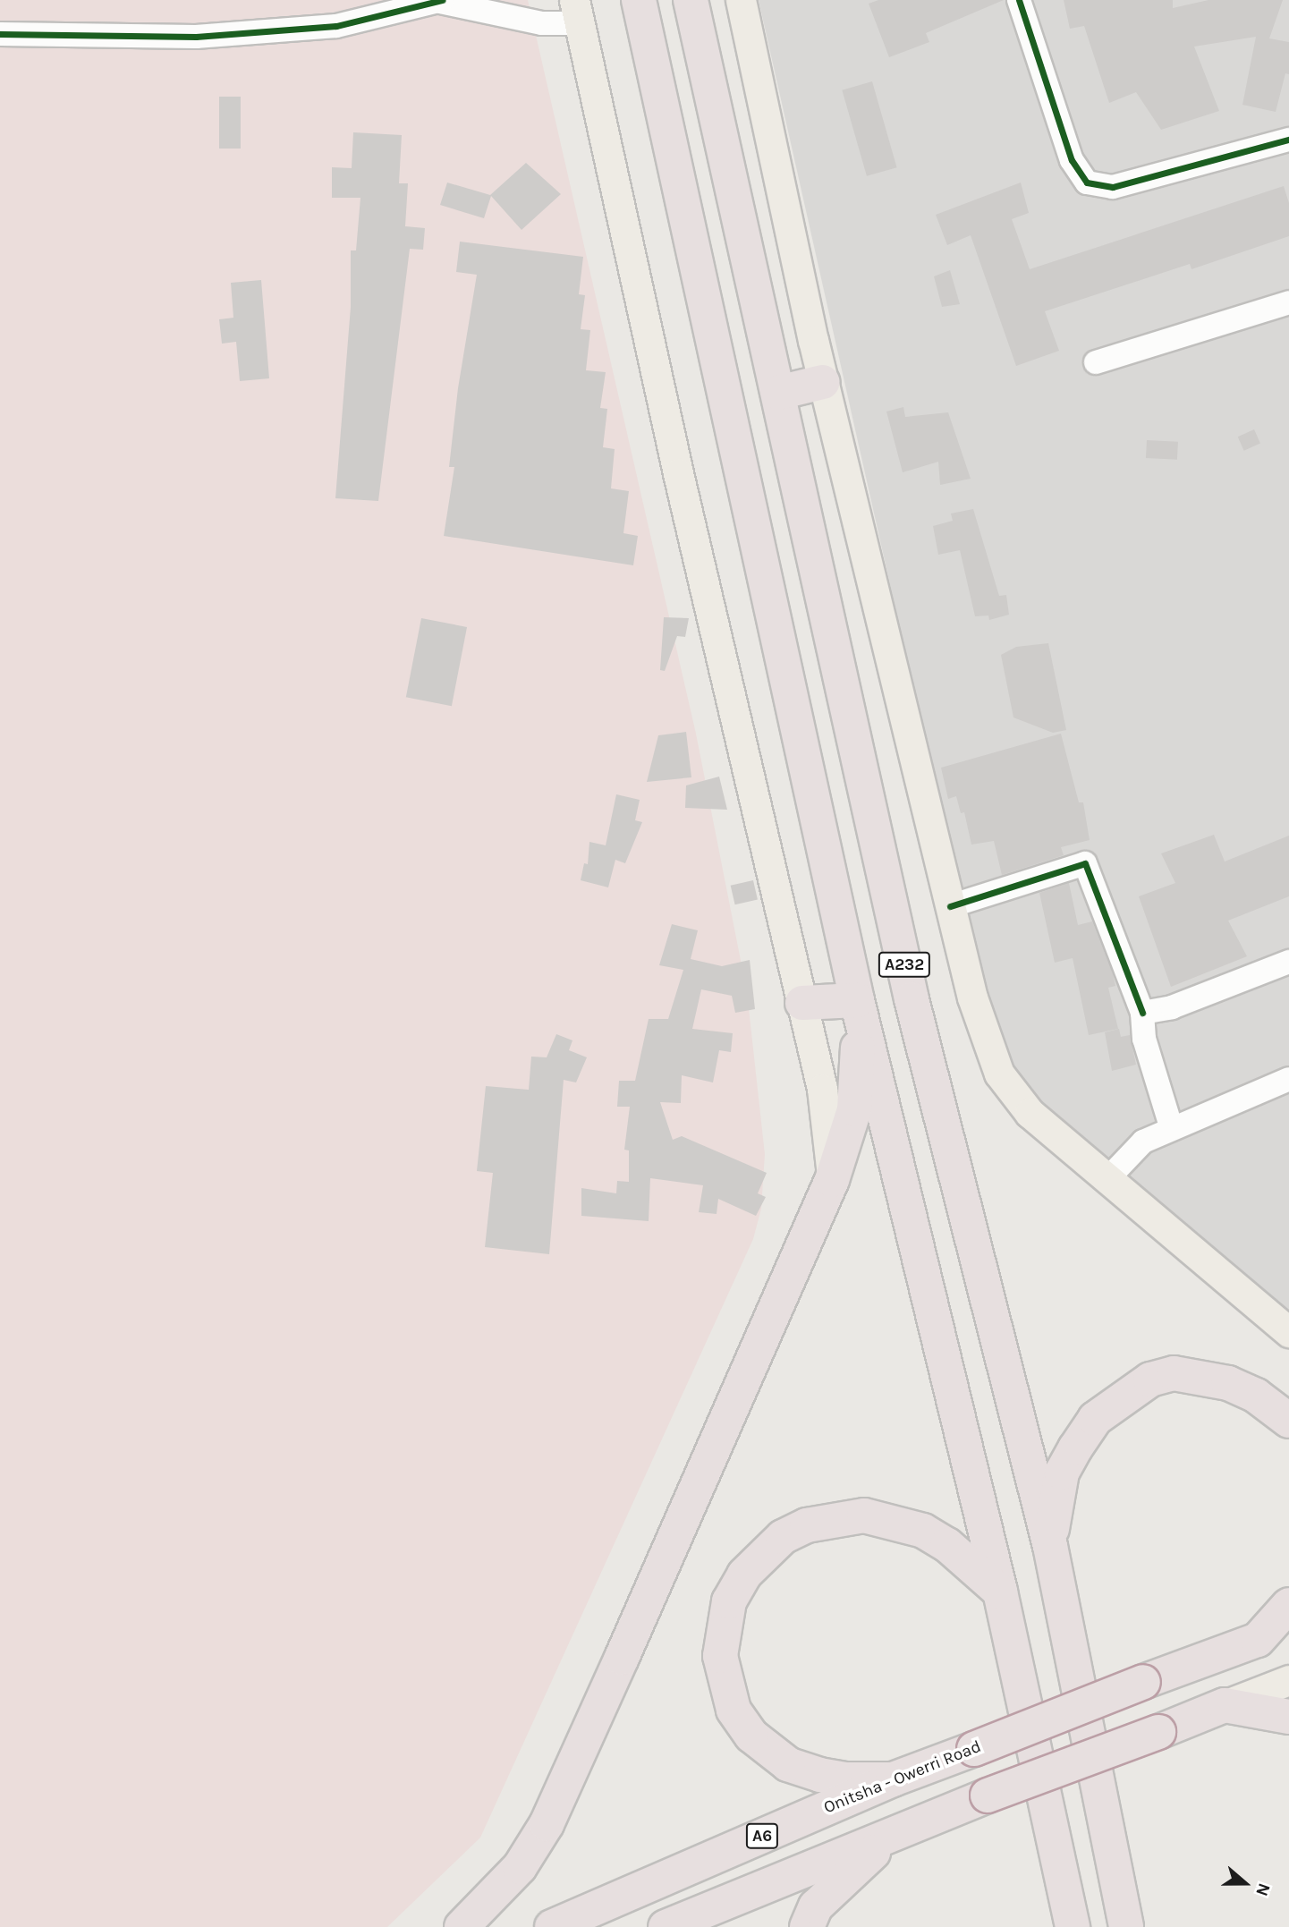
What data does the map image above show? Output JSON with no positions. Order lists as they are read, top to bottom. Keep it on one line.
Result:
{"streets":{"highway":["A232","Onitsha - Owerri Road","A6"]},"north":"right"}
